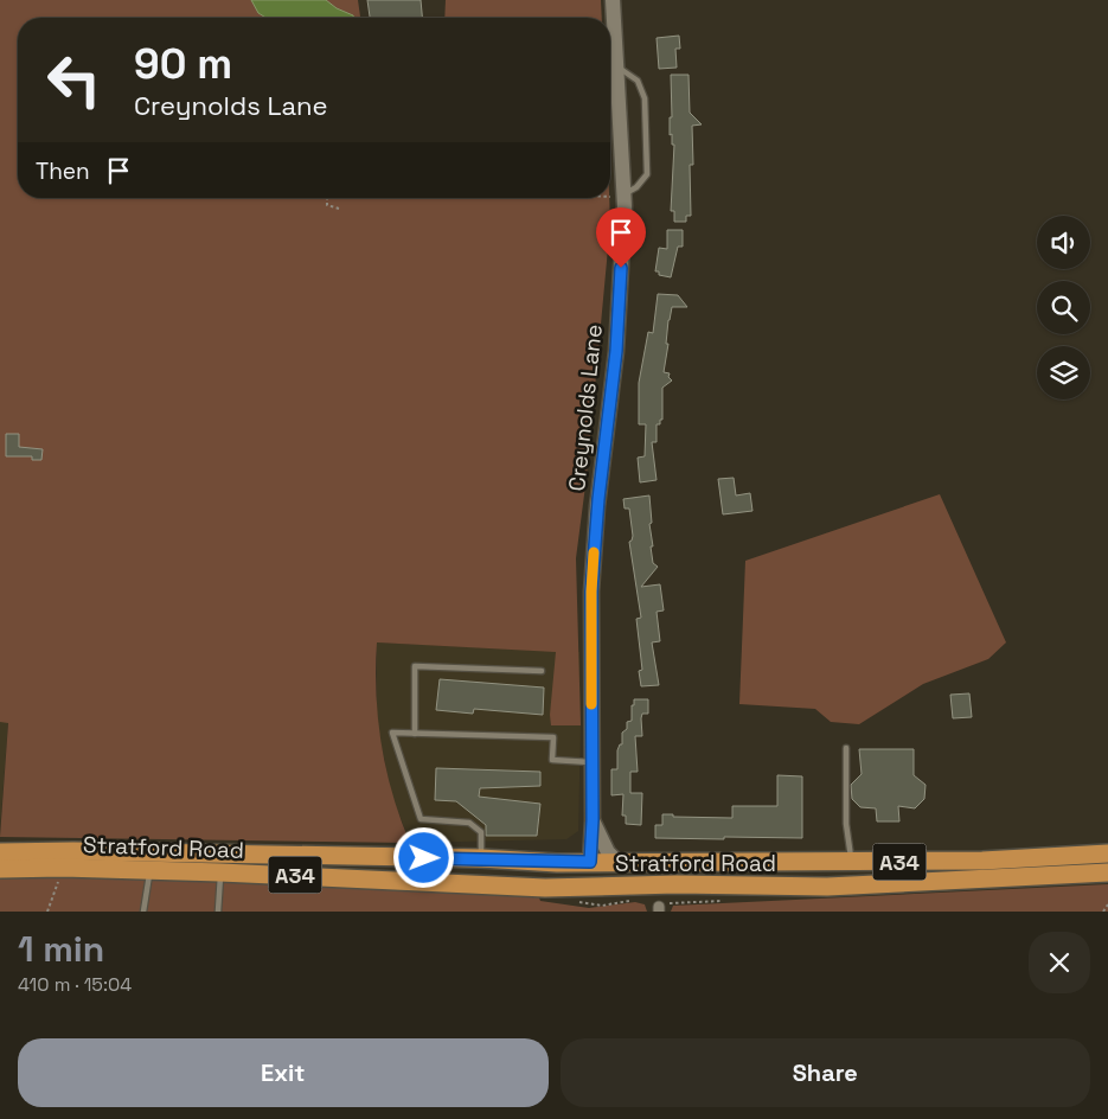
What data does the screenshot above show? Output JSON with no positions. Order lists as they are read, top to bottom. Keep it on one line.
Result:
{"streets":{"highway":["Stratford Road","A34"],"street":["Creynolds Lane"]},"crossings":[["Creynolds Lane","Stratford Road"]],"page":{"turn":["90 m","Creynolds Lane"],"then":"Then","heading":["1 min","410 m · 15:04"],"buttons":["Exit","Share"]}}
